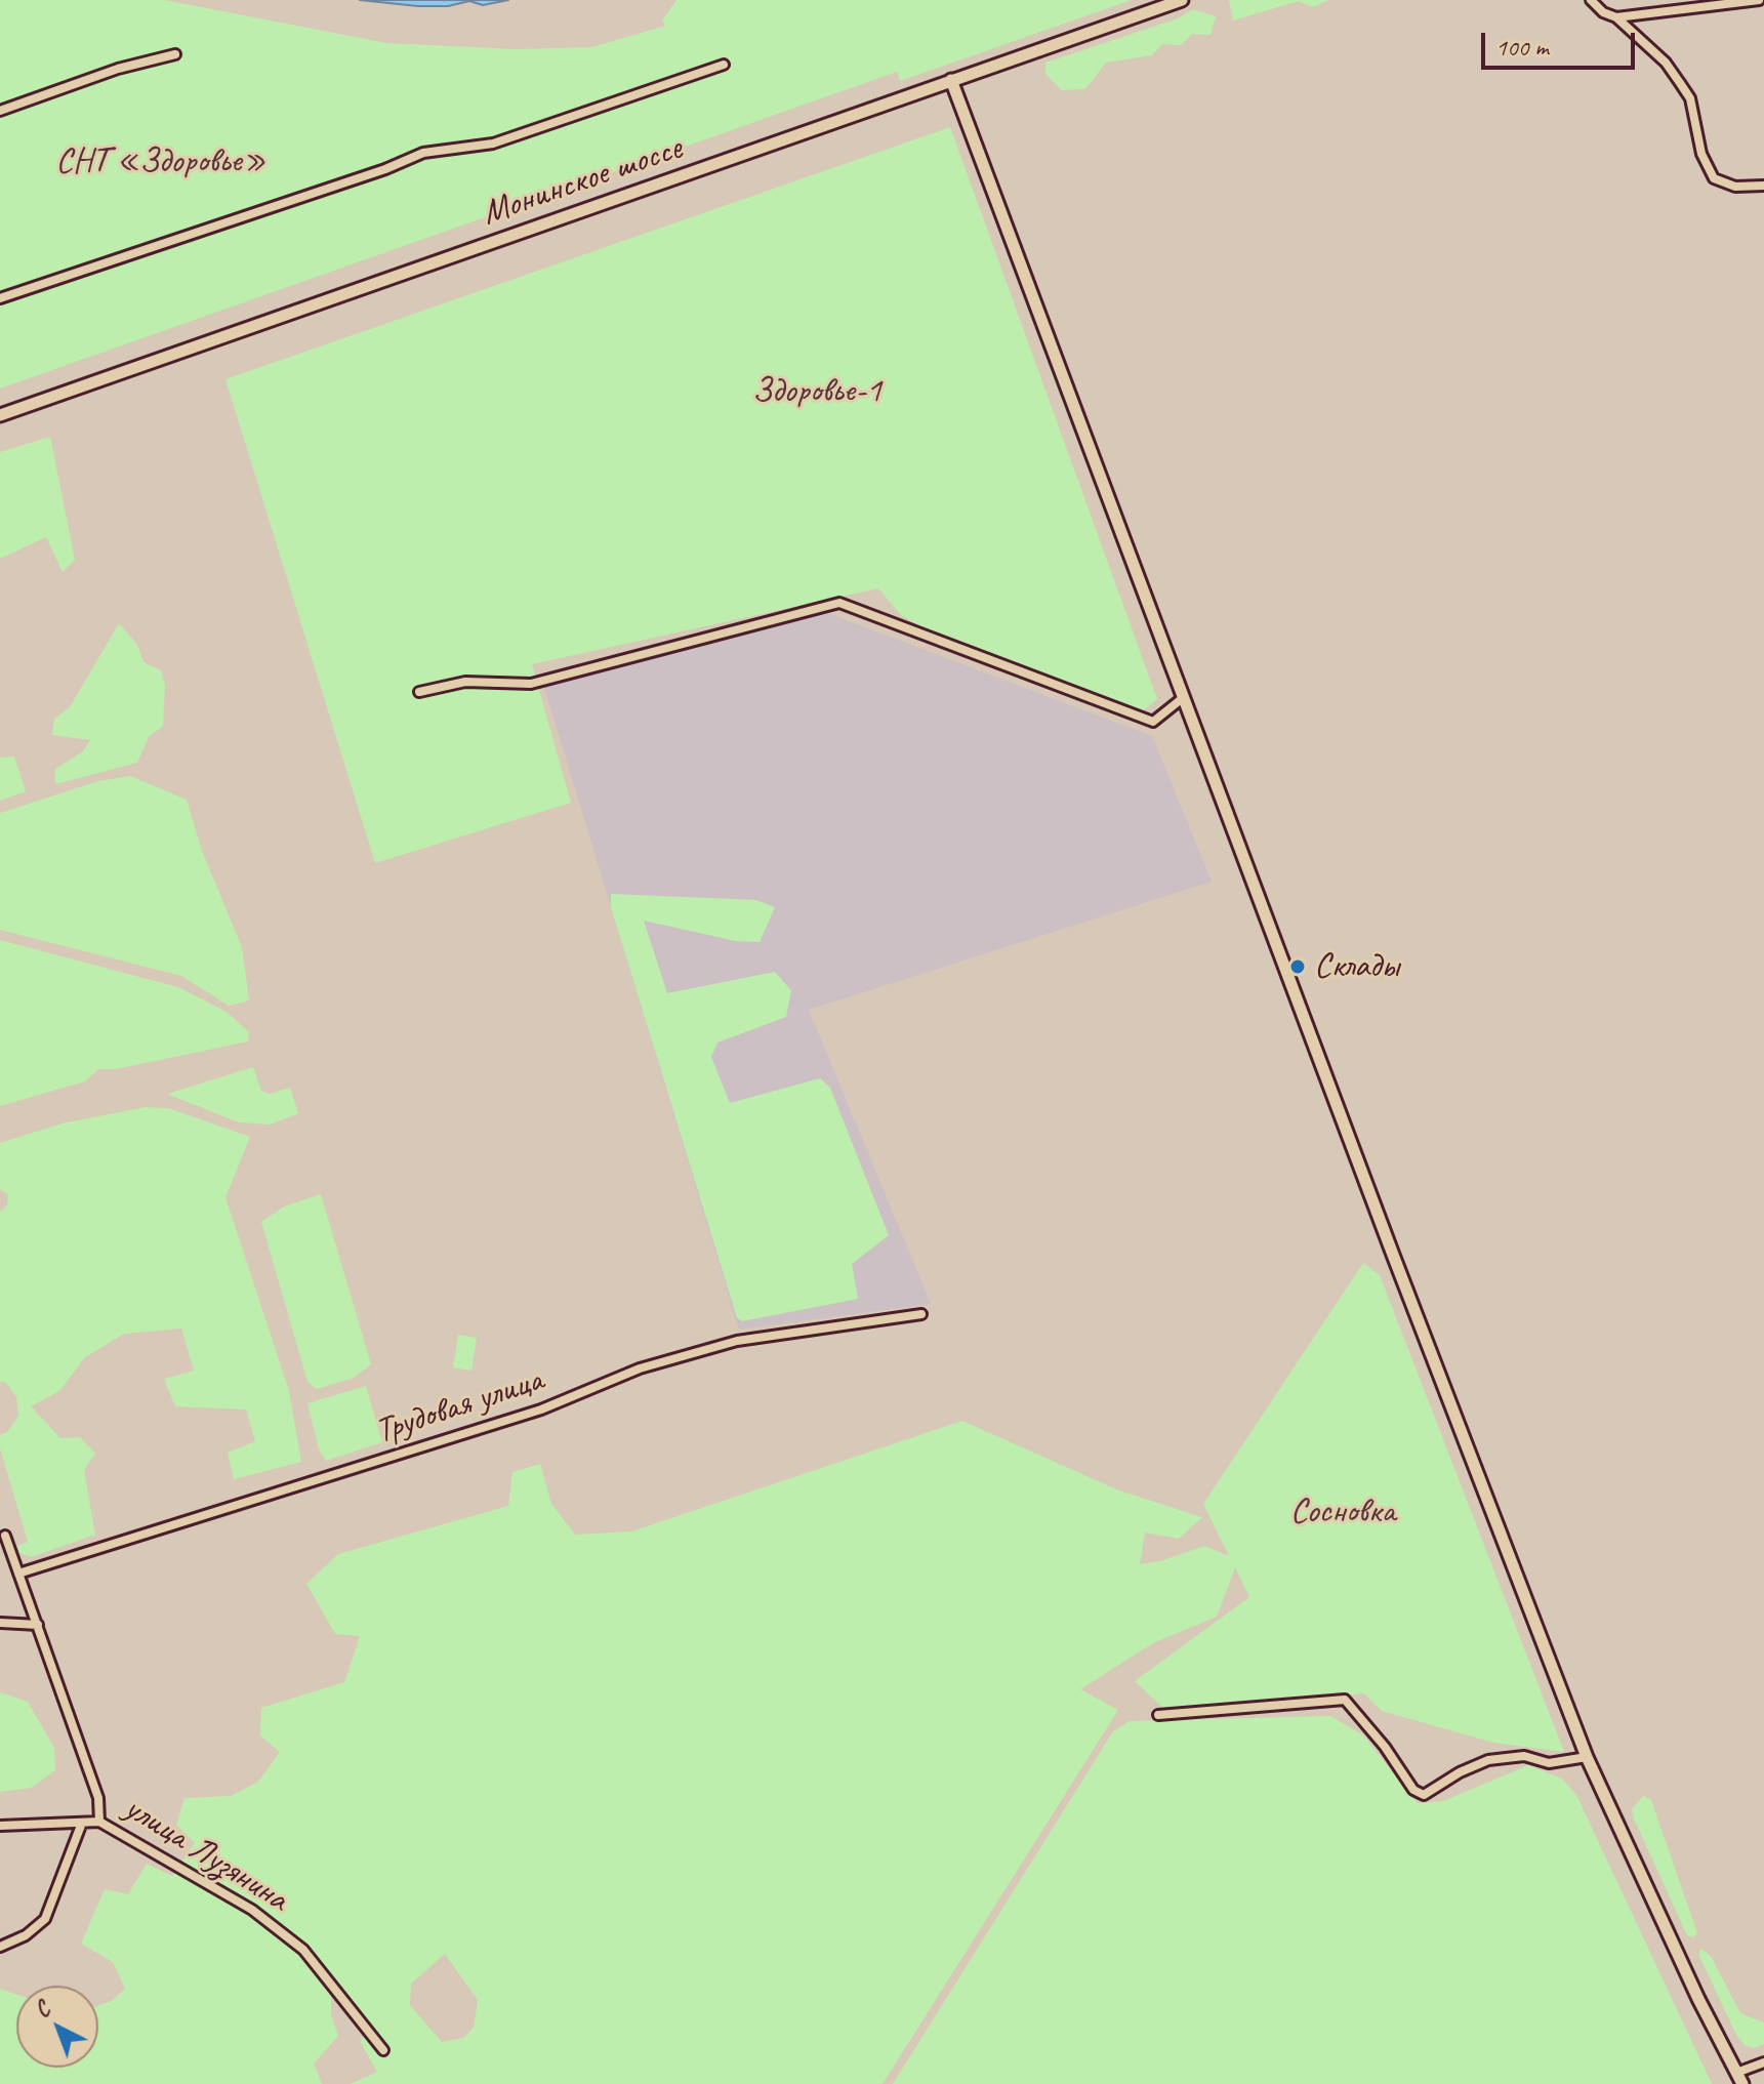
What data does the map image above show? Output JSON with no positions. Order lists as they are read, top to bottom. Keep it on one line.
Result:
{"streets":{"main road":["Монинское шоссе"],"street":["Трудовая улица","улица Лузянина"]},"crossings":[["Трудовая улица","улица Лузянина"]],"parks":["СНТ «Здоровье»","Здоровье-1","Сосновка"],"places":["Склады"],"scale_bar":"100 m","north":"top left"}
